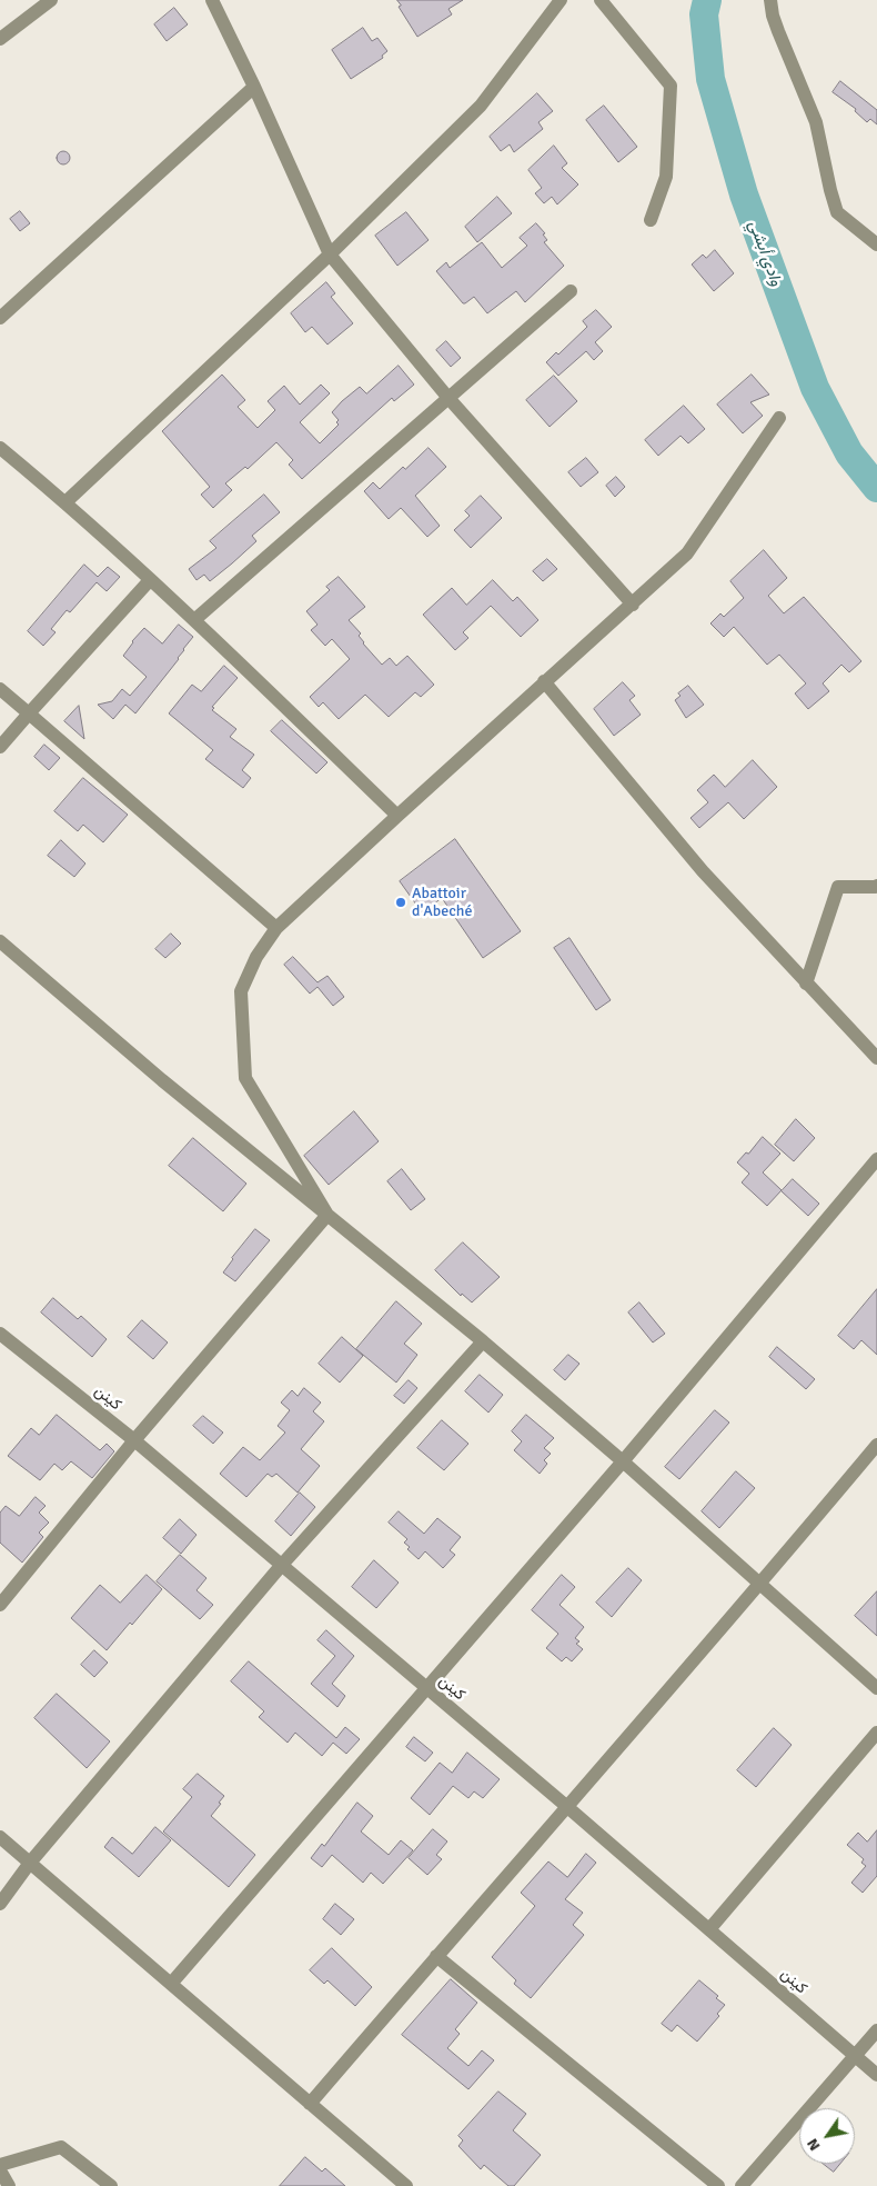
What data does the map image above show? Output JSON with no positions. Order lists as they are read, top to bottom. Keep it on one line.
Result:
{"streets":{"street":["كينن"]},"water":["وادي أبشي"],"places":["Abattoir d'Abeché"],"north":"bottom left"}
